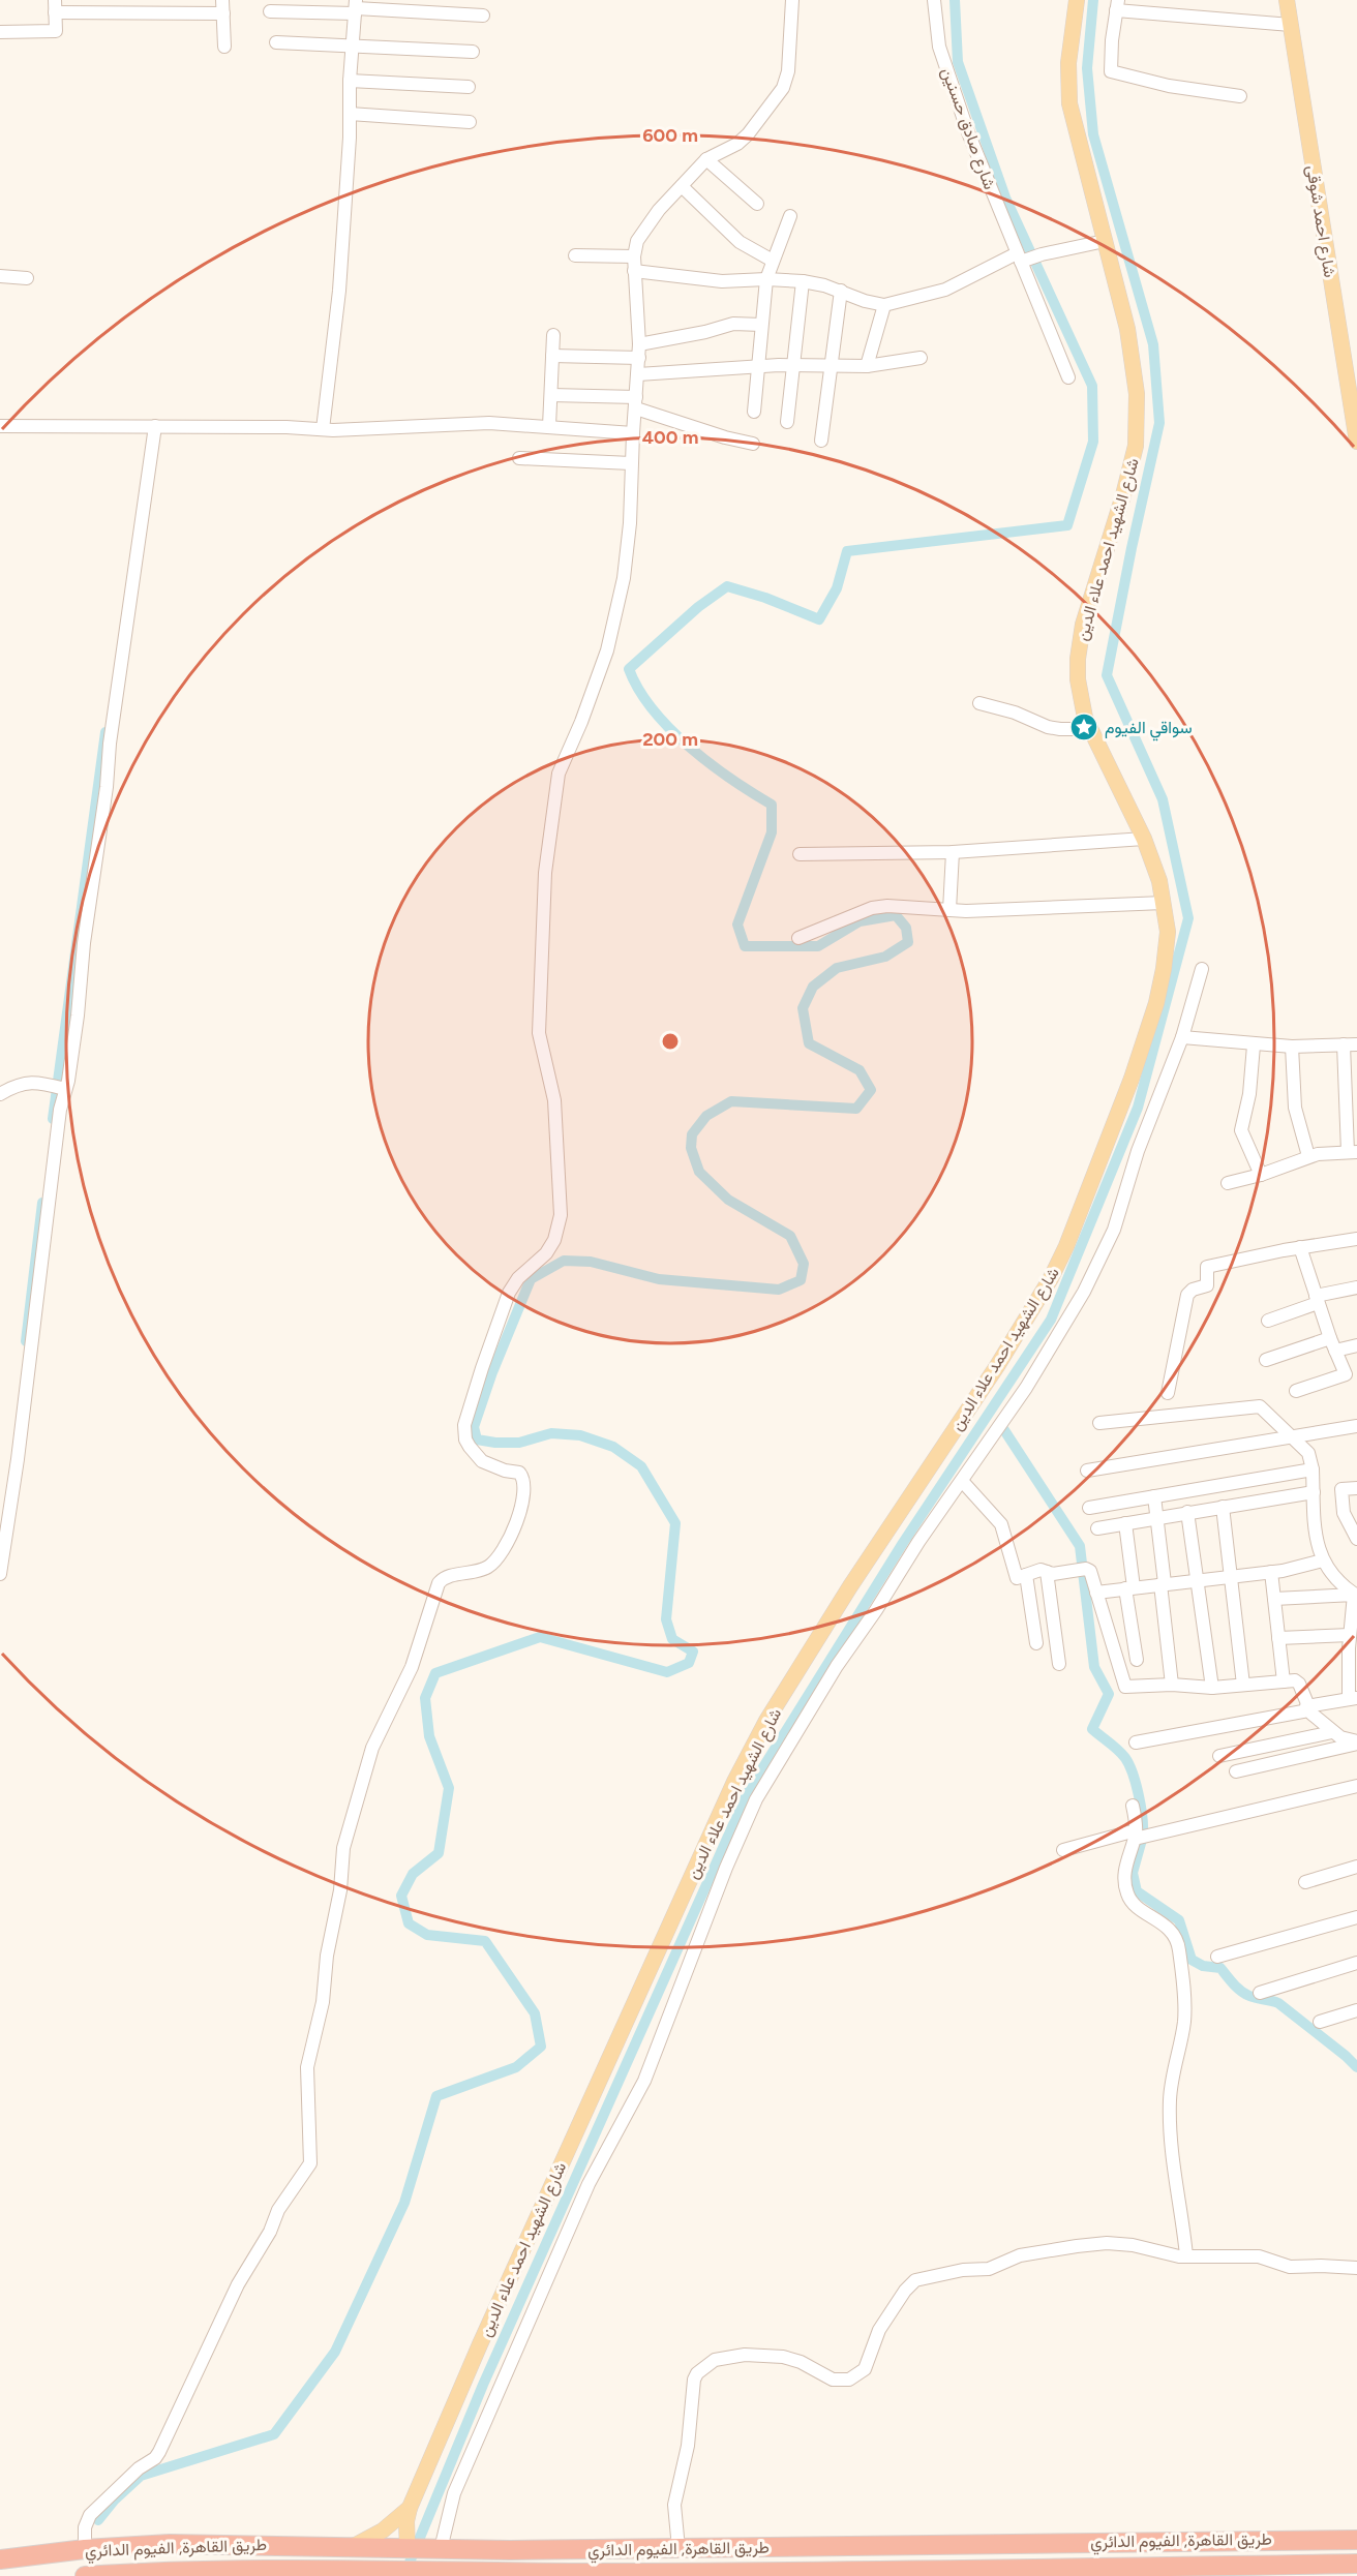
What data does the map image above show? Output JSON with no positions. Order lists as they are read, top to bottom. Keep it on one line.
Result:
{"streets":{"highway":["طريق القاهرة, الفيوم الدائري"],"main road":["شارع احمد شوقى","شارع الشهيد احمد علاء الدين"],"street":["شارع صادق حسنين"]},"crossings":[["شارع الشهيد احمد علاء الدين","طريق القاهرة, الفيوم الدائري"]],"places":{"place":["سواقي الفيوم"]},"rings":["600 m","400 m","200 m"]}
